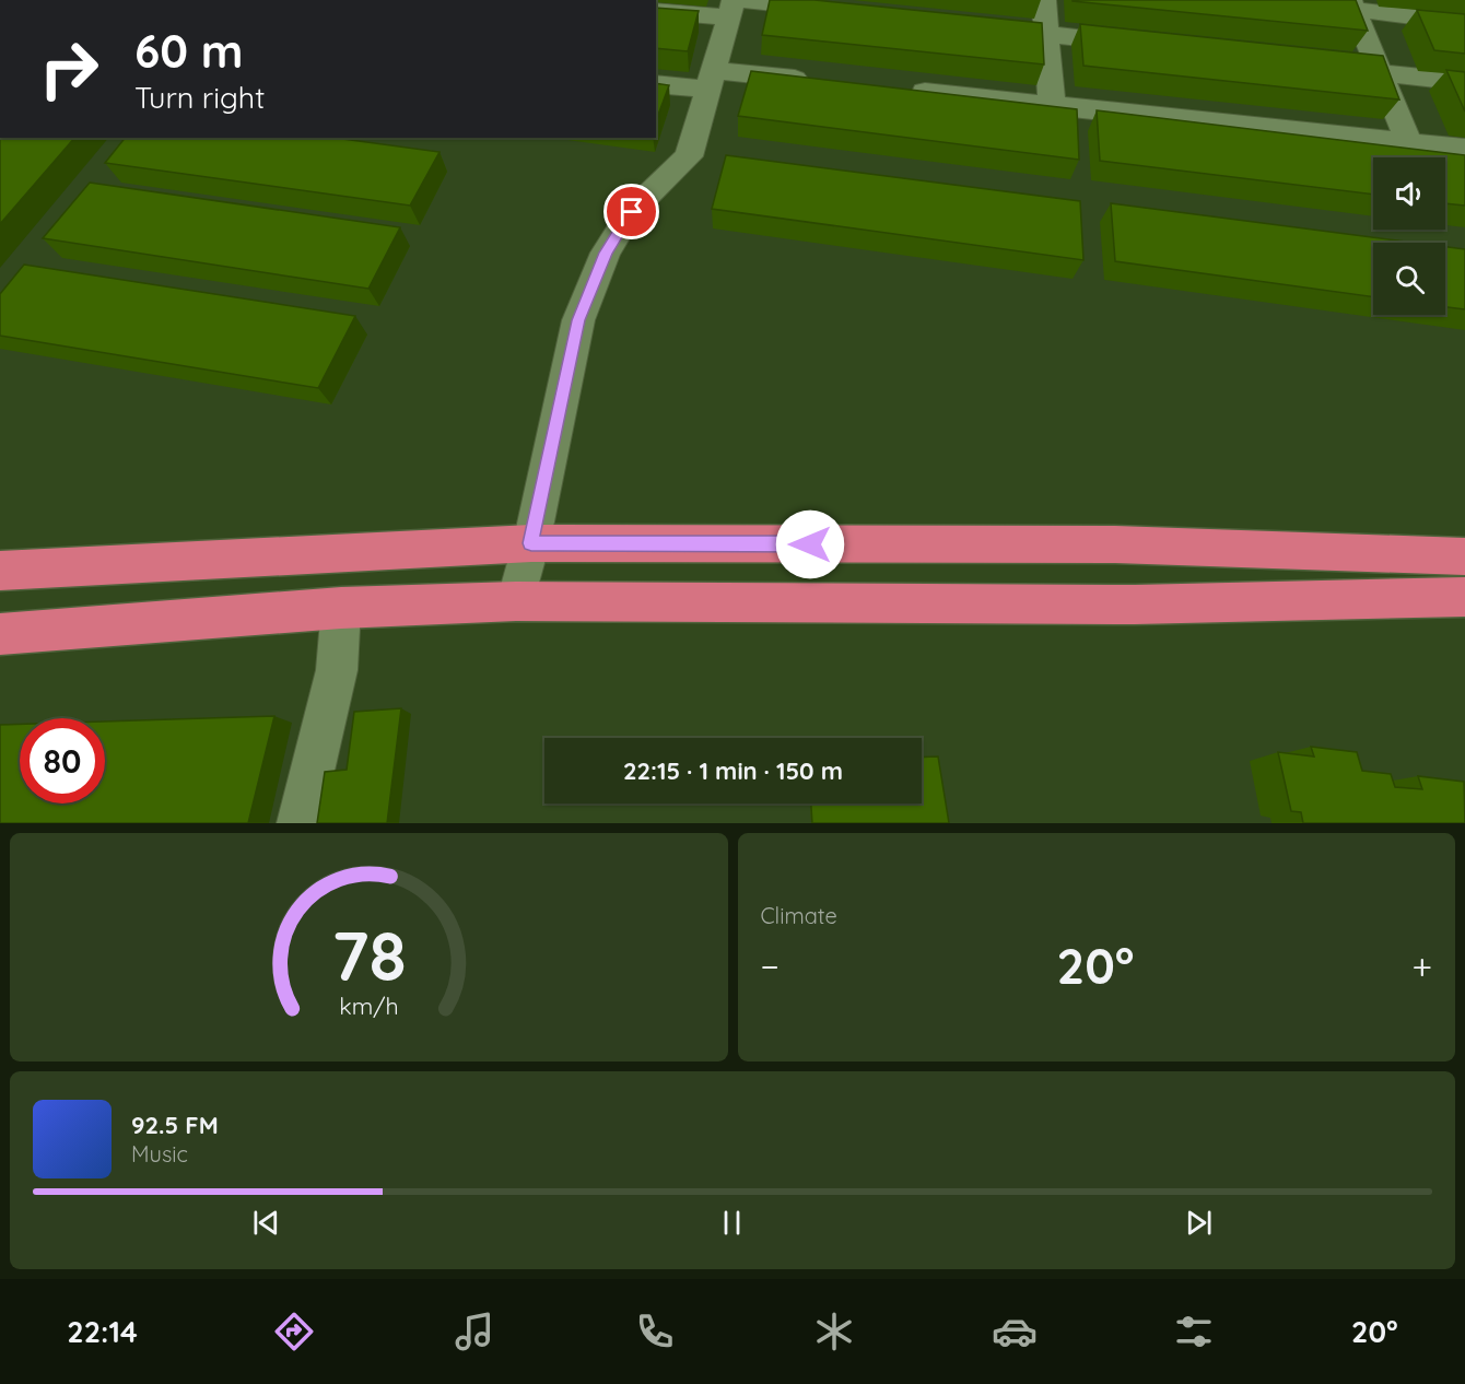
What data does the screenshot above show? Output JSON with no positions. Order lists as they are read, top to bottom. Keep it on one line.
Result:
{"page":{"turn":["60 m","Turn right"],"limit":"80","trip":"22:15 · 1 min · 150 m","tile":"Climate","heat":["−","20°","+"],"song":["92.5 FM","Music"],"tabs":["22:14","20°"],"gauge":["78","km/h"]}}
